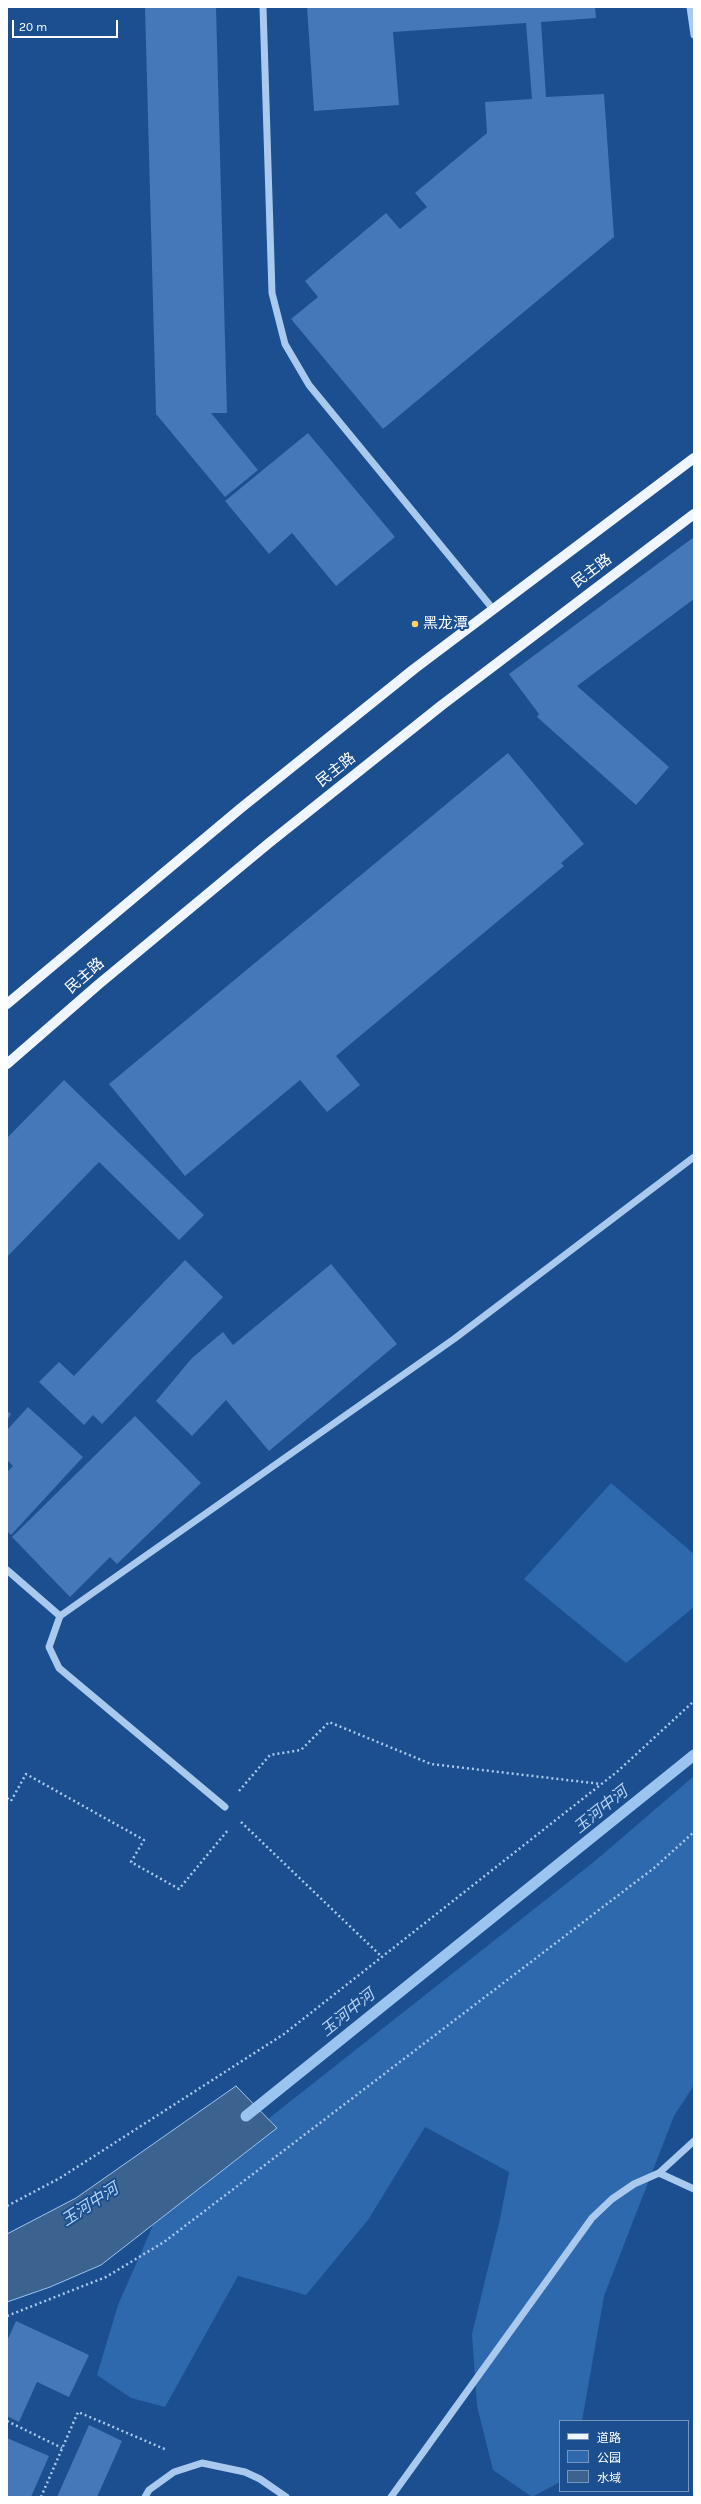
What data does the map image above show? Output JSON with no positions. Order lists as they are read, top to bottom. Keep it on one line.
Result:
{"streets":{"main road":["民主路"]},"water":["玉河中河"],"places":["黑龙潭"],"legend":["道路","公园","水域"],"scale_bar":"20 m"}
